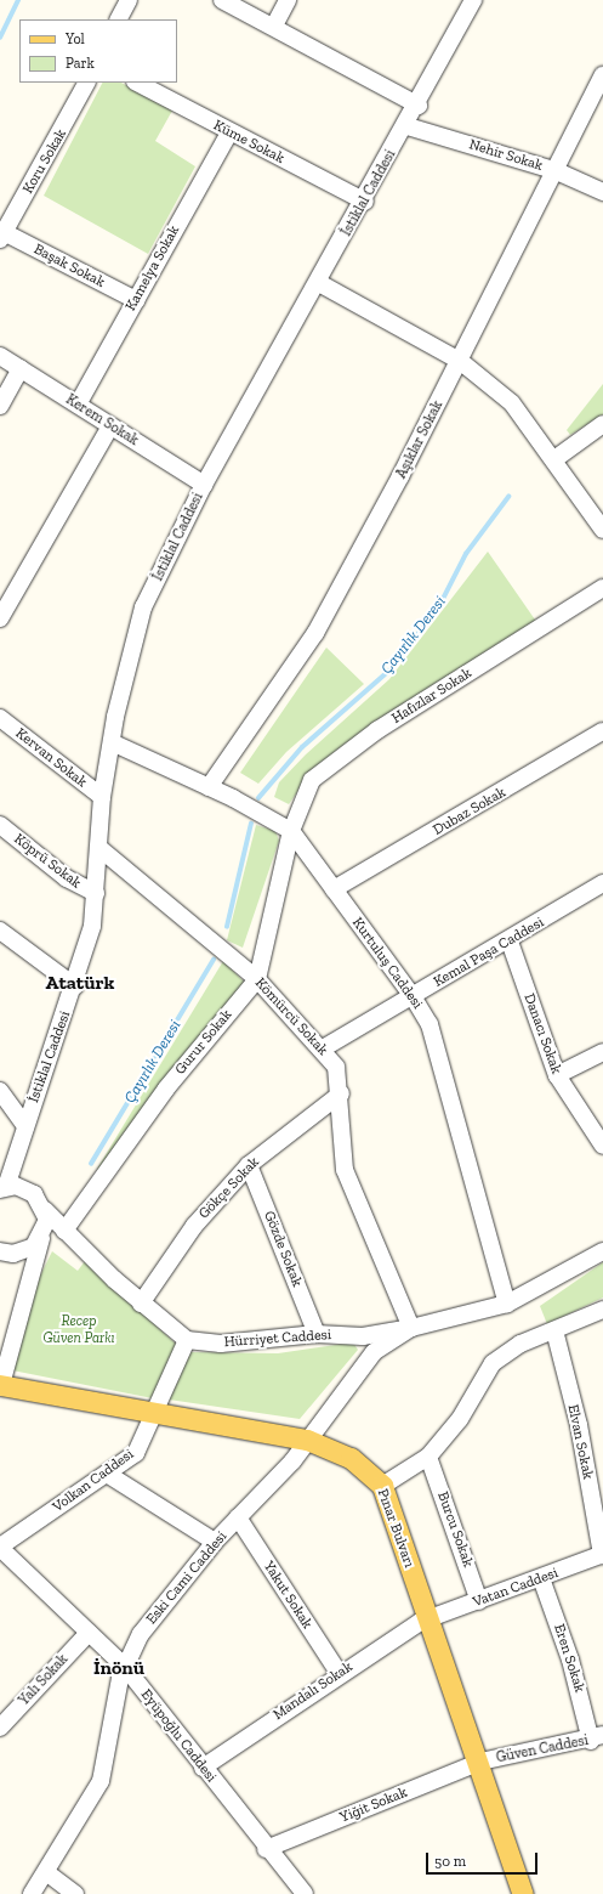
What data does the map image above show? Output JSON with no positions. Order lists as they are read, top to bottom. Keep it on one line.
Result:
{"streets":{"main road":["Pınar Bulvarı"],"street":["Küme Sokak","Nehir Sokak","Koru Sokak","İstiklal Caddesi","Başak Sokak","Kamelya Sokak","Kerem Sokak","Aşıklar Sokak","Hafızlar Sokak","Kervan Sokak","Dubaz Sokak","Köprü Sokak","Kemal Paşa Caddesi","Kurtuluş Caddesi","Kömürcü Sokak","Danacı Sokak","Gurur Sokak","Gökçe Sokak","Gözde Sokak","Hürriyet Caddesi","Elvan Sokak","Volkan Caddesi","Burcu Sokak","Eski Cami Caddesi","Vatan Caddesi","Yakut Sokak","Eren Sokak","Yalı Sokak","Mandalı Sokak","Eyüpoğlu Caddesi","Güven Caddesi","Yiğit Sokak"]},"crossings":[["Küme Sokak","İstiklal Caddesi"],["Küme Sokak","Kamelya Sokak"],["Nehir Sokak","İstiklal Caddesi"],["Nehir Sokak","Aşıklar Sokak"],["Koru Sokak","Başak Sokak"],["İstiklal Caddesi","Kerem Sokak"],["İstiklal Caddesi","Kervan Sokak"],["İstiklal Caddesi","Köprü Sokak"],["İstiklal Caddesi","Kurtuluş Caddesi"],["İstiklal Caddesi","Kömürcü Sokak"],["Başak Sokak","Kamelya Sokak"],["Kamelya Sokak","Kerem Sokak"],["Aşıklar Sokak","Kurtuluş Caddesi"],["Hafızlar Sokak","Kurtuluş Caddesi"],["Hafızlar Sokak","Gurur Sokak"],["Dubaz Sokak","Kurtuluş Caddesi"],["Kemal Paşa Caddesi","Kurtuluş Caddesi"],["Kemal Paşa Caddesi","Kömürcü Sokak"],["Kemal Paşa Caddesi","Danacı Sokak"],["Kurtuluş Caddesi","Gurur Sokak"],["Kurtuluş Caddesi","Hürriyet Caddesi"],["Kömürcü Sokak","Gurur Sokak"],["Kömürcü Sokak","Gökçe Sokak"],["Kömürcü Sokak","Hürriyet Caddesi"],["Kömürcü Sokak","Eski Cami Caddesi"],["Gökçe Sokak","Gözde Sokak"],["Gözde Sokak","Hürriyet Caddesi"],["Hürriyet Caddesi","Volkan Caddesi"],["Hürriyet Caddesi","Eski Cami Caddesi"],["Elvan Sokak","Vatan Caddesi"],["Volkan Caddesi","Pınar Bulvarı"],["Volkan Caddesi","Eyüpoğlu Caddesi"],["Pınar Bulvarı","Eski Cami Caddesi"],["Pınar Bulvarı","Vatan Caddesi"],["Pınar Bulvarı","Mandalı Sokak"],["Pınar Bulvarı","Güven Caddesi"],["Pınar Bulvarı","Yiğit Sokak"],["Burcu Sokak","Vatan Caddesi"],["Eski Cami Caddesi","Yakut Sokak"],["Eski Cami Caddesi","Eyüpoğlu Caddesi"],["Vatan Caddesi","Eren Sokak"],["Vatan Caddesi","Mandalı Sokak"],["Yakut Sokak","Mandalı Sokak"],["Eren Sokak","Güven Caddesi"],["Yalı Sokak","Eyüpoğlu Caddesi"],["Mandalı Sokak","Eyüpoğlu Caddesi"],["Eyüpoğlu Caddesi","Yiğit Sokak"],["Güven Caddesi","Yiğit Sokak"]],"districts":["Atatürk","İnönü"],"water":["Çayırlık Deresi"],"parks":["Recep Güven Parkı"],"legend":["Yol","Park"],"scale_bar":"50 m"}
